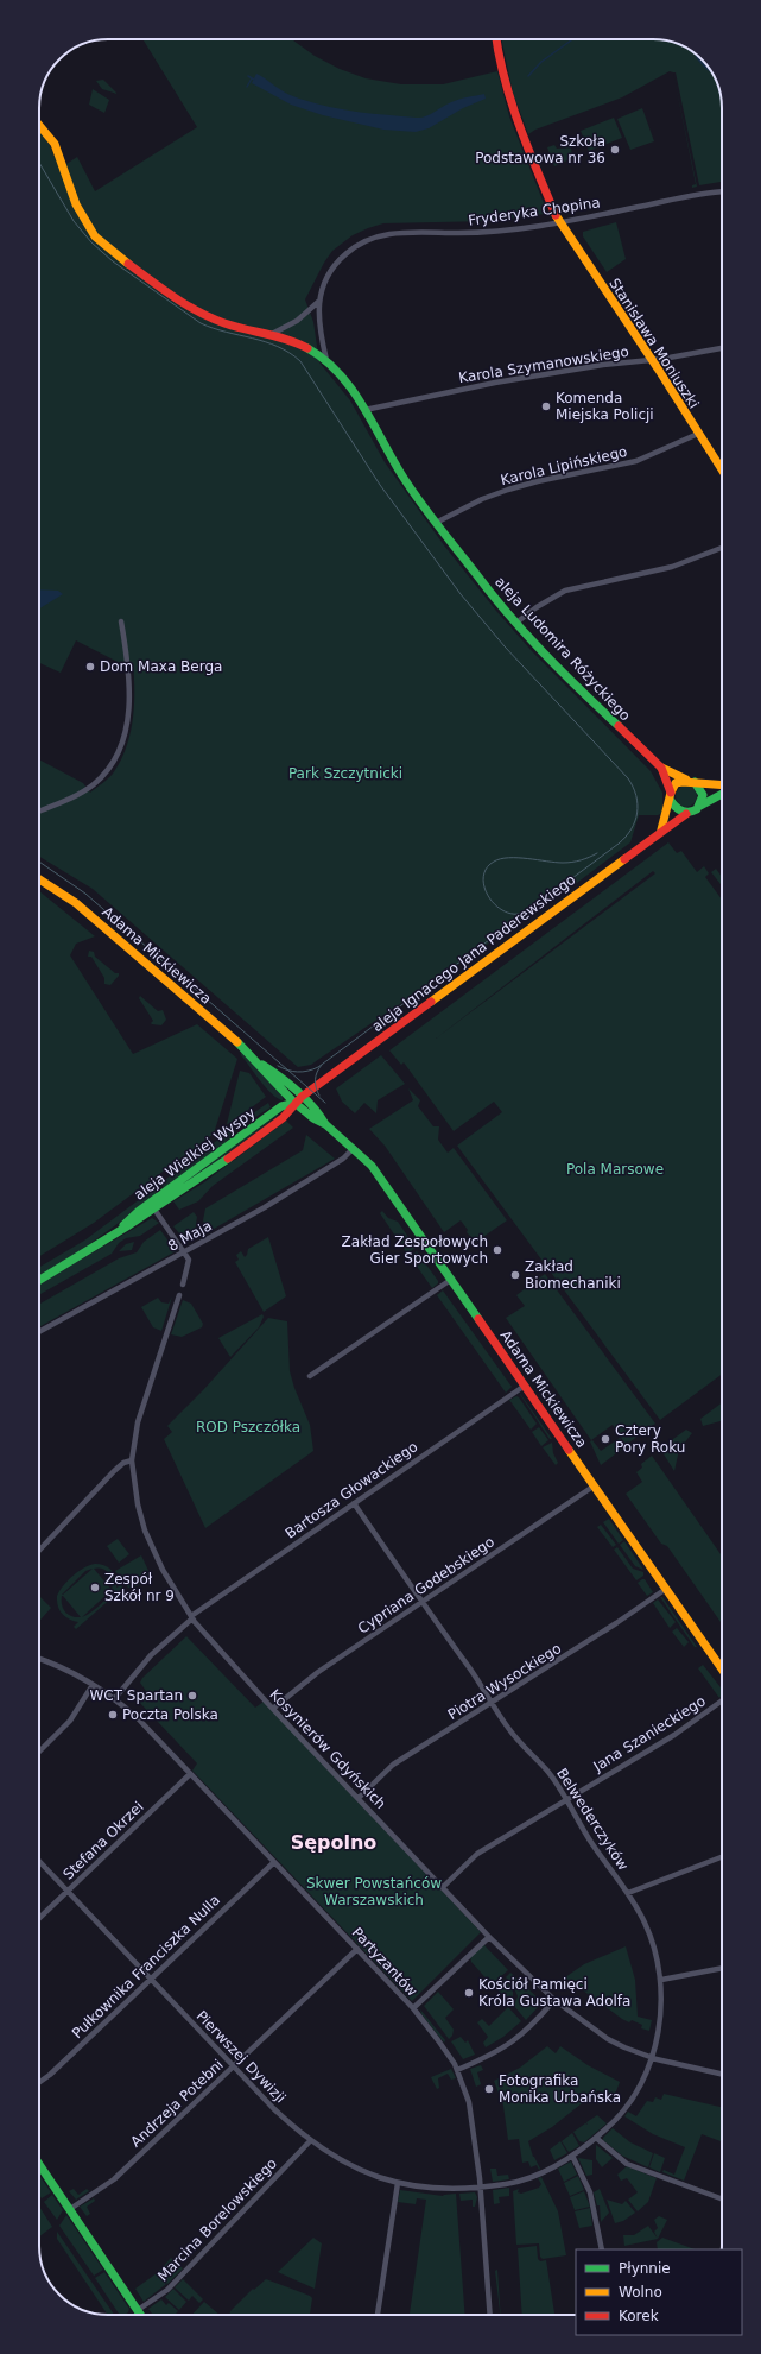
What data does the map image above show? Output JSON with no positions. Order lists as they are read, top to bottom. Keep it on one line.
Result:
{"streets":{"street":["Fryderyka Chopina","Stanisława Moniuszki","Karola Szymanowskiego","Karola Lipińskiego","aleja Ludomira Różyckiego","aleja Ignacego Jana Paderewskiego","Adama Mickiewicza","aleja Wielkiej Wyspy","8 Maja","Bartosza Głowackiego","Cypriana Godebskiego","Piotra Wysockiego","Jana Szanieckiego","Kosynierów Gdyńskich","Belwederczyków","Stefana Okrzei","Partyzantów","Pułkownika Franciszka Nulla","Pierwszej Dywizji","Andrzeja Potebni","Marcina Borelowskiego"]},"crossings":[["Fryderyka Chopina","Stanisława Moniuszki"],["Fryderyka Chopina","aleja Ludomira Różyckiego"],["Stanisława Moniuszki","Karola Szymanowskiego"],["Stanisława Moniuszki","Karola Lipińskiego"],["Karola Szymanowskiego","aleja Ludomira Różyckiego"],["Karola Lipińskiego","aleja Ludomira Różyckiego"],["aleja Ludomira Różyckiego","aleja Ignacego Jana Paderewskiego"],["aleja Ignacego Jana Paderewskiego","Adama Mickiewicza"],["aleja Ignacego Jana Paderewskiego","aleja Wielkiej Wyspy"],["Adama Mickiewicza","aleja Wielkiej Wyspy"],["Adama Mickiewicza","8 Maja"],["Adama Mickiewicza","Bartosza Głowackiego"],["Adama Mickiewicza","Cypriana Godebskiego"],["Adama Mickiewicza","Piotra Wysockiego"],["Bartosza Głowackiego","Kosynierów Gdyńskich"],["Bartosza Głowackiego","Belwederczyków"],["Bartosza Głowackiego","Partyzantów"],["Cypriana Godebskiego","Kosynierów Gdyńskich"],["Cypriana Godebskiego","Belwederczyków"],["Piotra Wysockiego","Kosynierów Gdyńskich"],["Piotra Wysockiego","Belwederczyków"],["Jana Szanieckiego","Kosynierów Gdyńskich"],["Jana Szanieckiego","Belwederczyków"],["Kosynierów Gdyńskich","Belwederczyków"],["Belwederczyków","Pierwszej Dywizji"],["Stefana Okrzei","Partyzantów"],["Stefana Okrzei","Pierwszej Dywizji"],["Partyzantów","Pułkownika Franciszka Nulla"],["Partyzantów","Pierwszej Dywizji"],["Partyzantów","Andrzeja Potebni"],["Pułkownika Franciszka Nulla","Pierwszej Dywizji"],["Pierwszej Dywizji","Andrzeja Potebni"],["Pierwszej Dywizji","Marcina Borelowskiego"]],"districts":["Sępolno"],"parks":["Park Szczytnicki","Pola Marsowe","ROD Pszczółka","Skwer Powstańców Warszawskich"],"places":["Szkoła Podstawowa nr 36","Komenda Miejska Policji","Dom Maxa Berga","Zakład Zespołowych Gier Sportowych","Zakład Biomechaniki","Cztery Pory Roku","Zespół Szkół nr 9","WCT Spartan","Poczta Polska","Kościół Pamięci Króla Gustawa Adolfa","Fotografika Monika Urbańska"],"legend":["Płynnie","Wolno","Korek"]}
